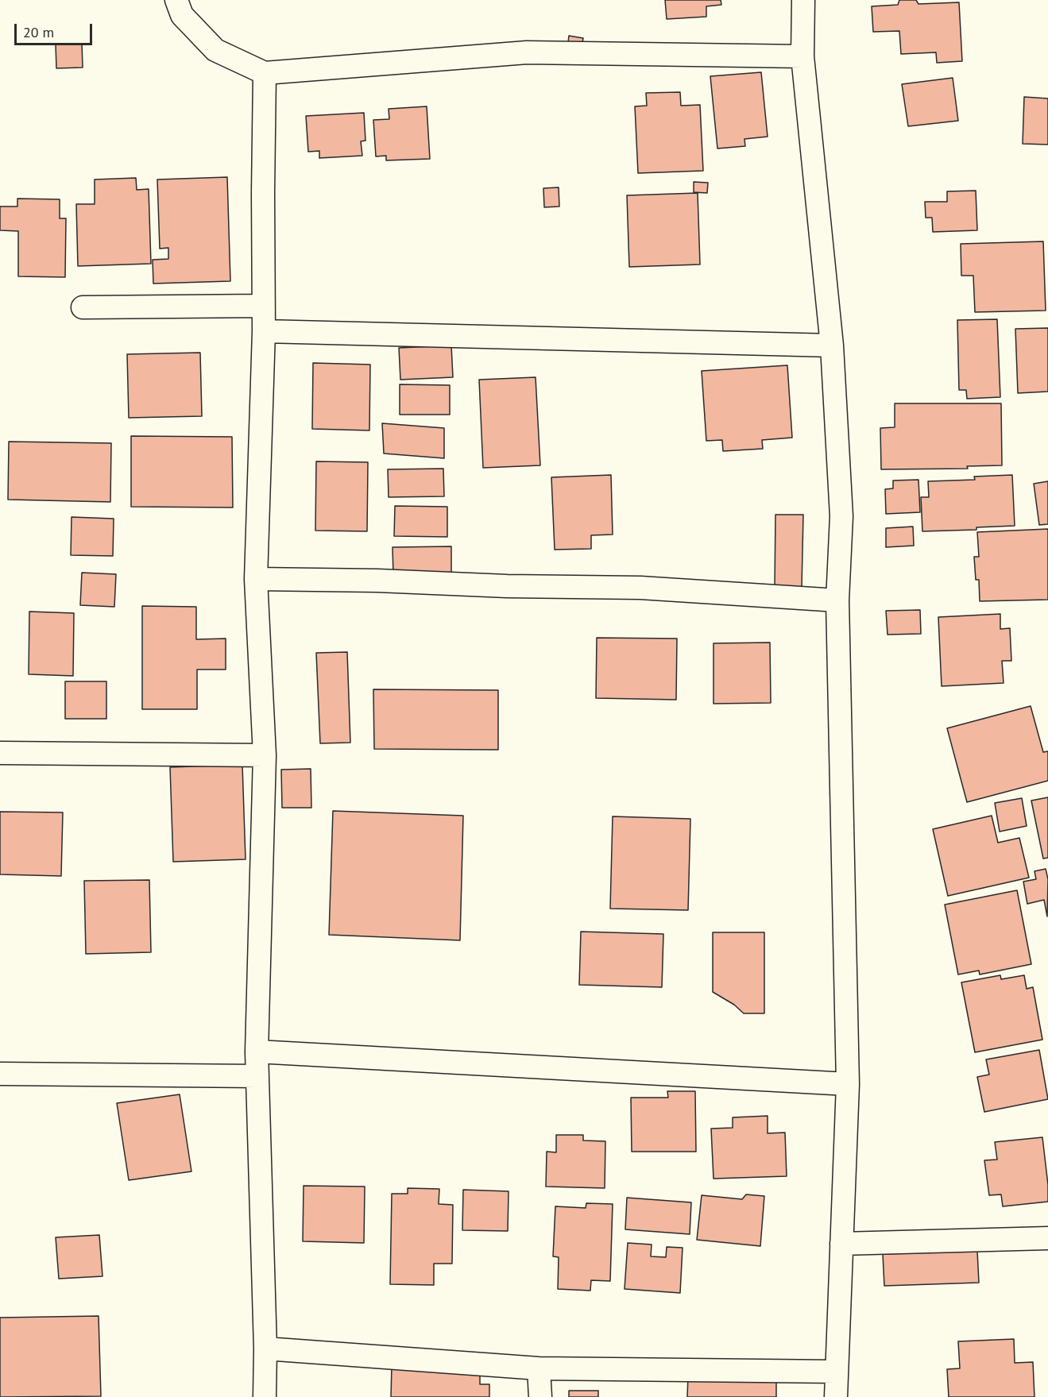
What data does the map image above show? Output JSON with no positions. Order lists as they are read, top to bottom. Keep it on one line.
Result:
{"scale_bar":"20 m"}
